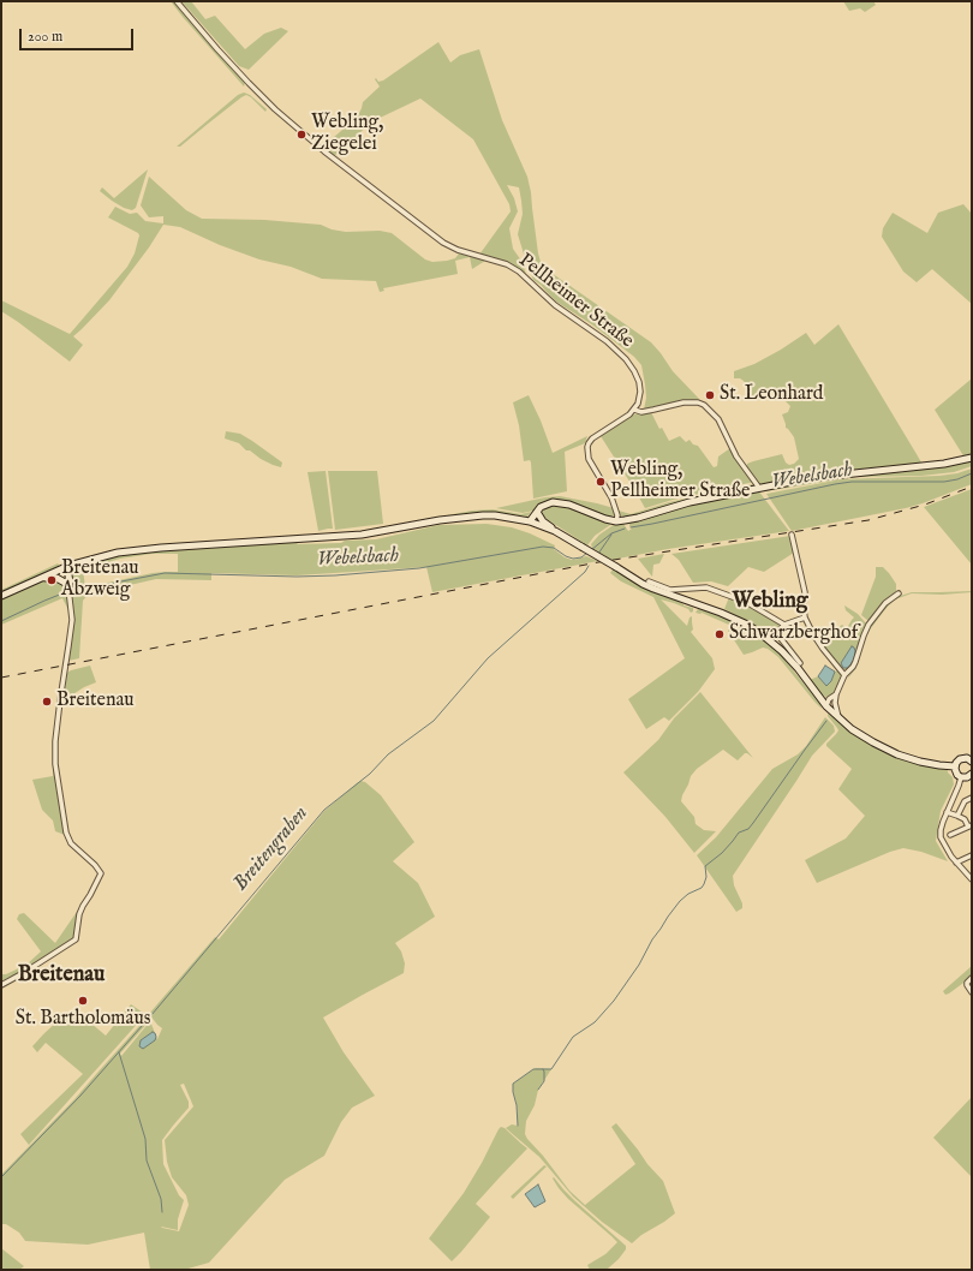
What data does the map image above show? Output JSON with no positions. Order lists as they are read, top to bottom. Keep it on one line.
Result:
{"streets":{"street":["Pellheimer Straße"]},"districts":["Webling","Breitenau"],"water":["Webelsbach","Breitengraben"],"places":["Webling, Ziegelei","St. Leonhard","Webling, Pellheimer Straße","Breitenau Abzweig","Schwarzberghof","Breitenau","St. Bartholomäus"],"scale_bar":"200 m"}
